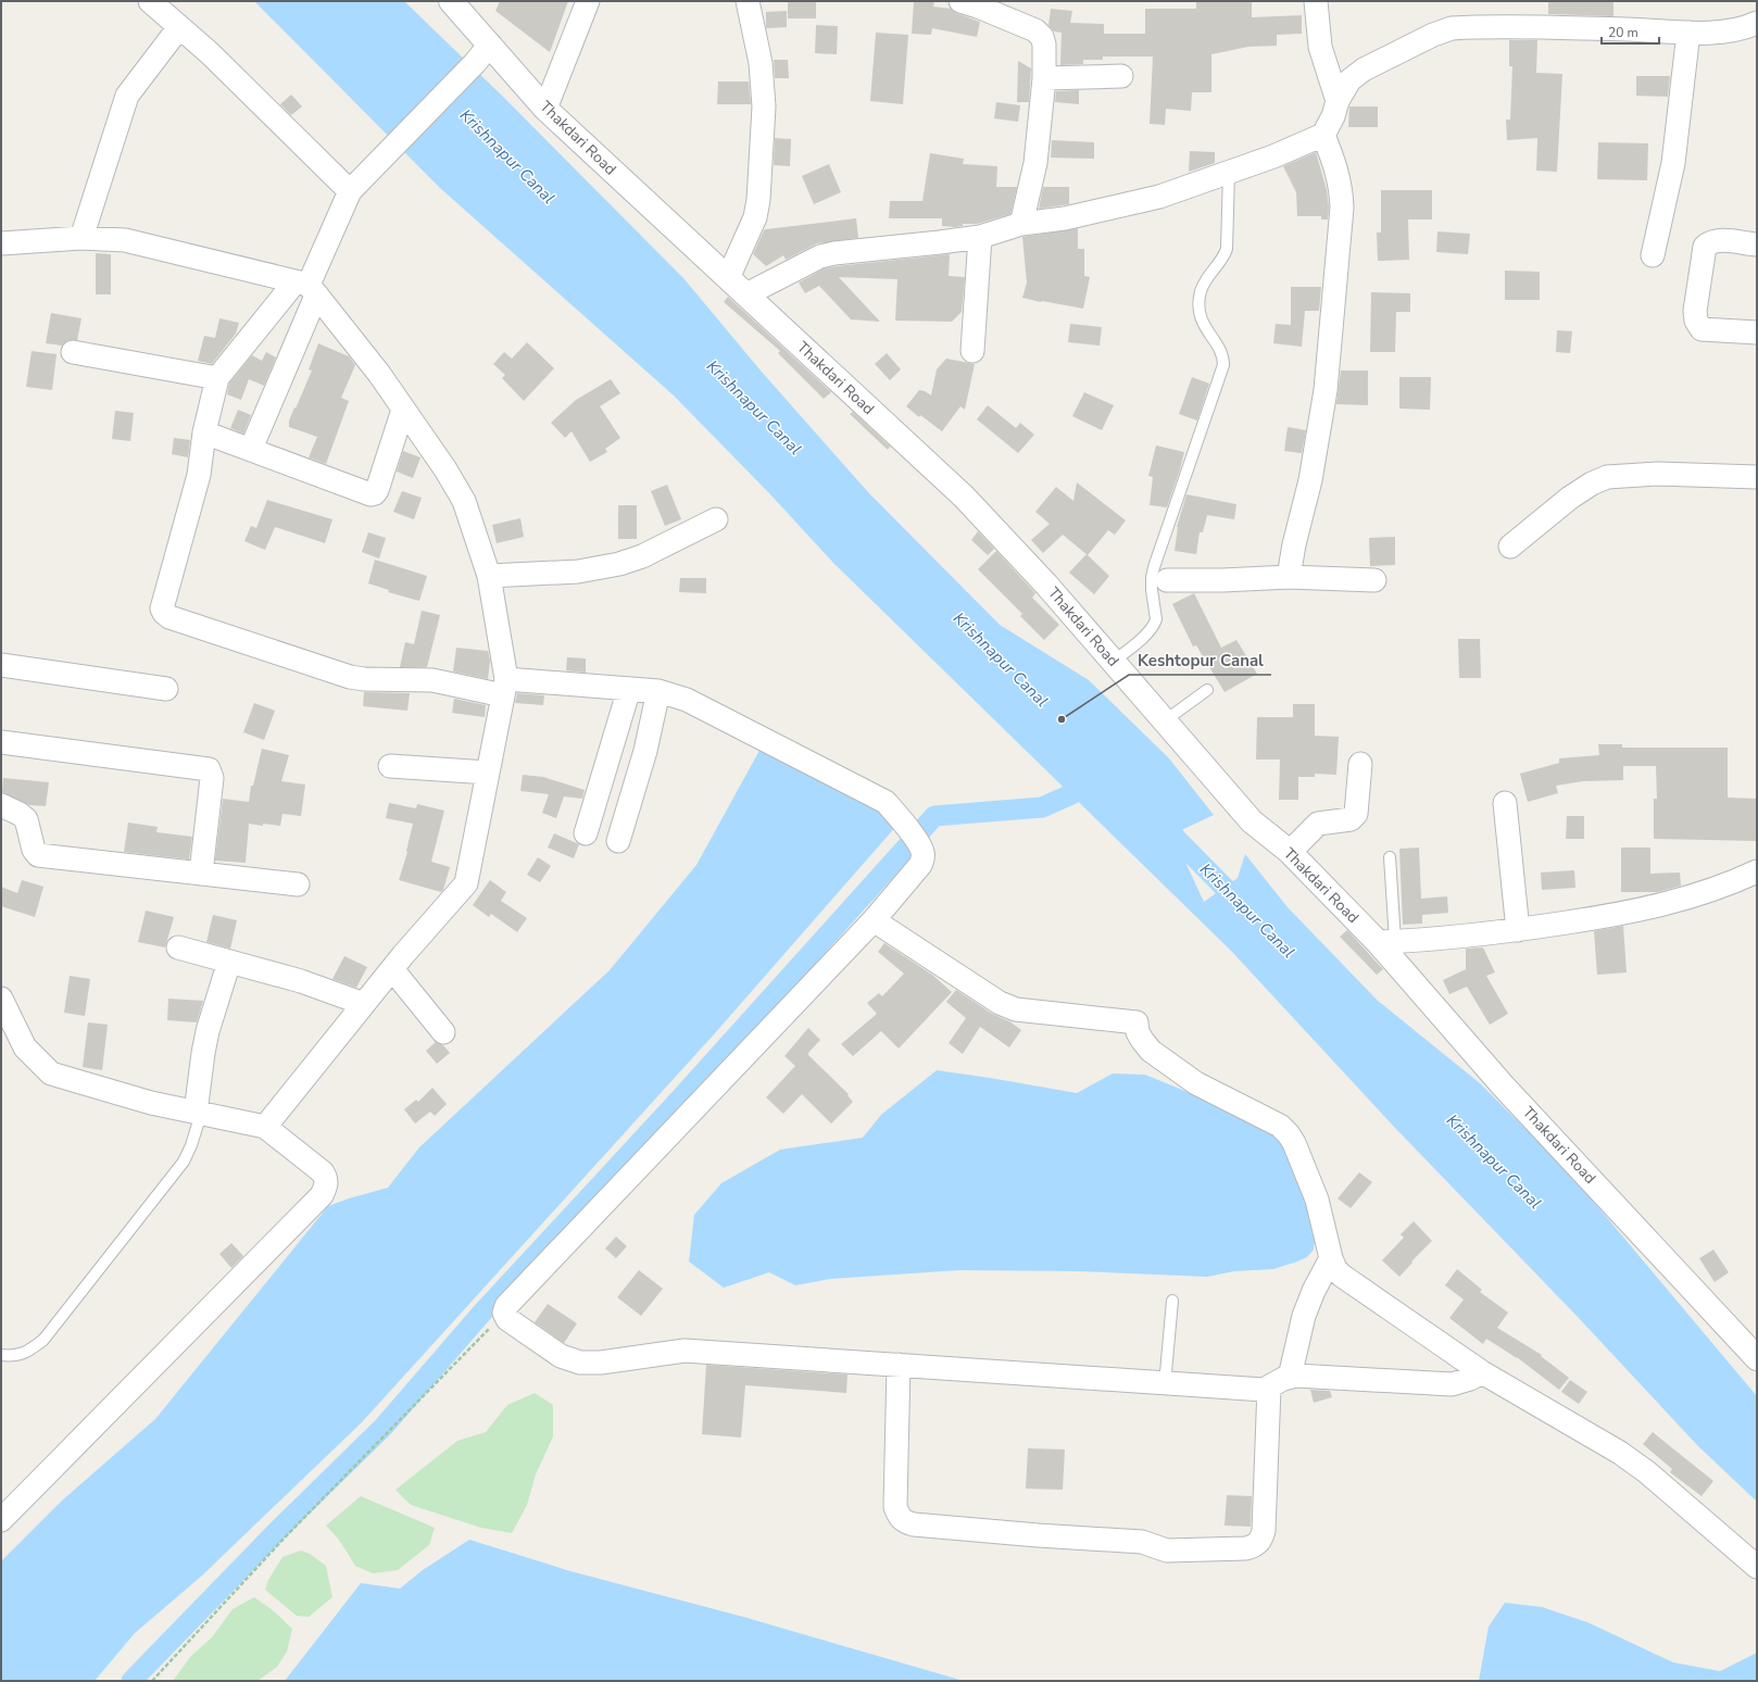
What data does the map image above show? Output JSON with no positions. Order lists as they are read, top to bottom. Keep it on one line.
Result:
{"streets":{"street":["Thakdari Road"]},"water":["Krishnapur Canal"],"places":["Keshtopur Canal"],"scale_bar":"20 m"}
